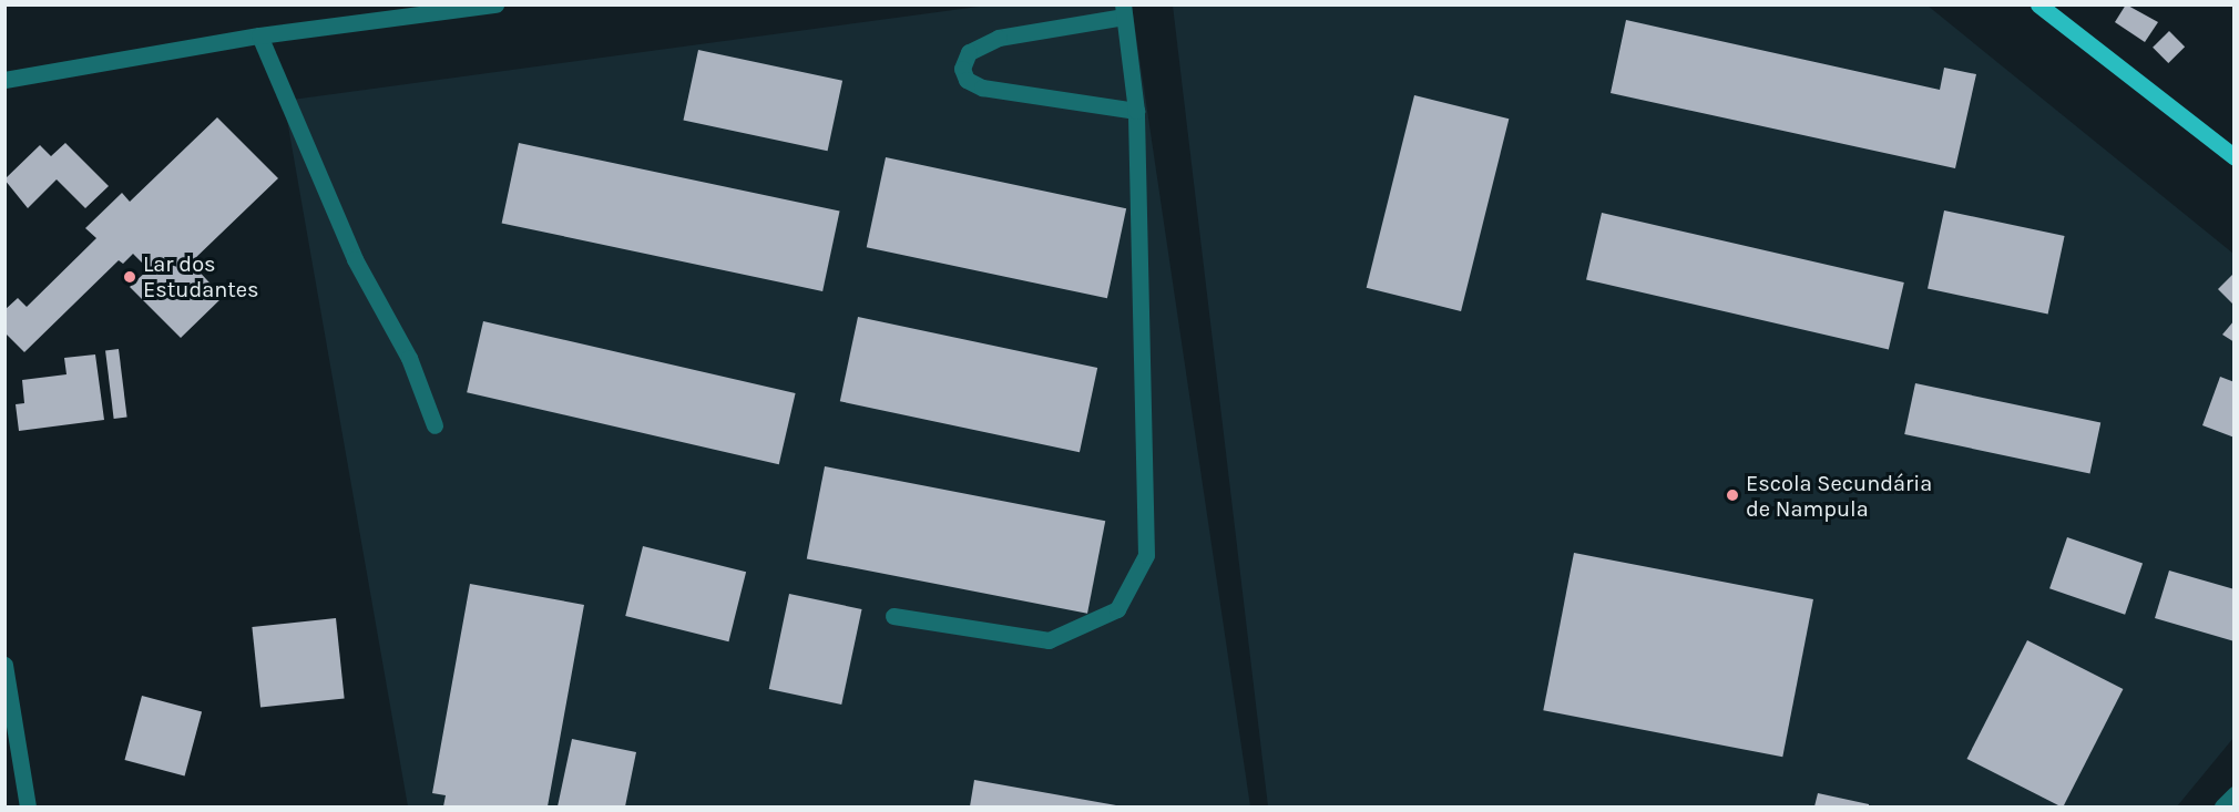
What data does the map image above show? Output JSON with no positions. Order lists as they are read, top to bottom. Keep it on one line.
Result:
{"places":["Lar dos Estudantes","Escola Secundária de Nampula"]}
